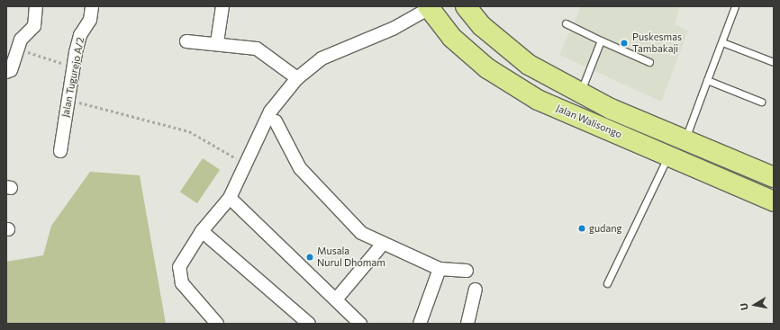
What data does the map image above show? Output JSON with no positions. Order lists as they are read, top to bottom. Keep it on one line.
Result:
{"streets":{"highway":["Jalan Walisongo"],"street":["Jalan Tugurejo A/2"]},"places":["Puskesmas Tambakaji","gudang","Musala Nurul Dhomam"],"north":"left"}
